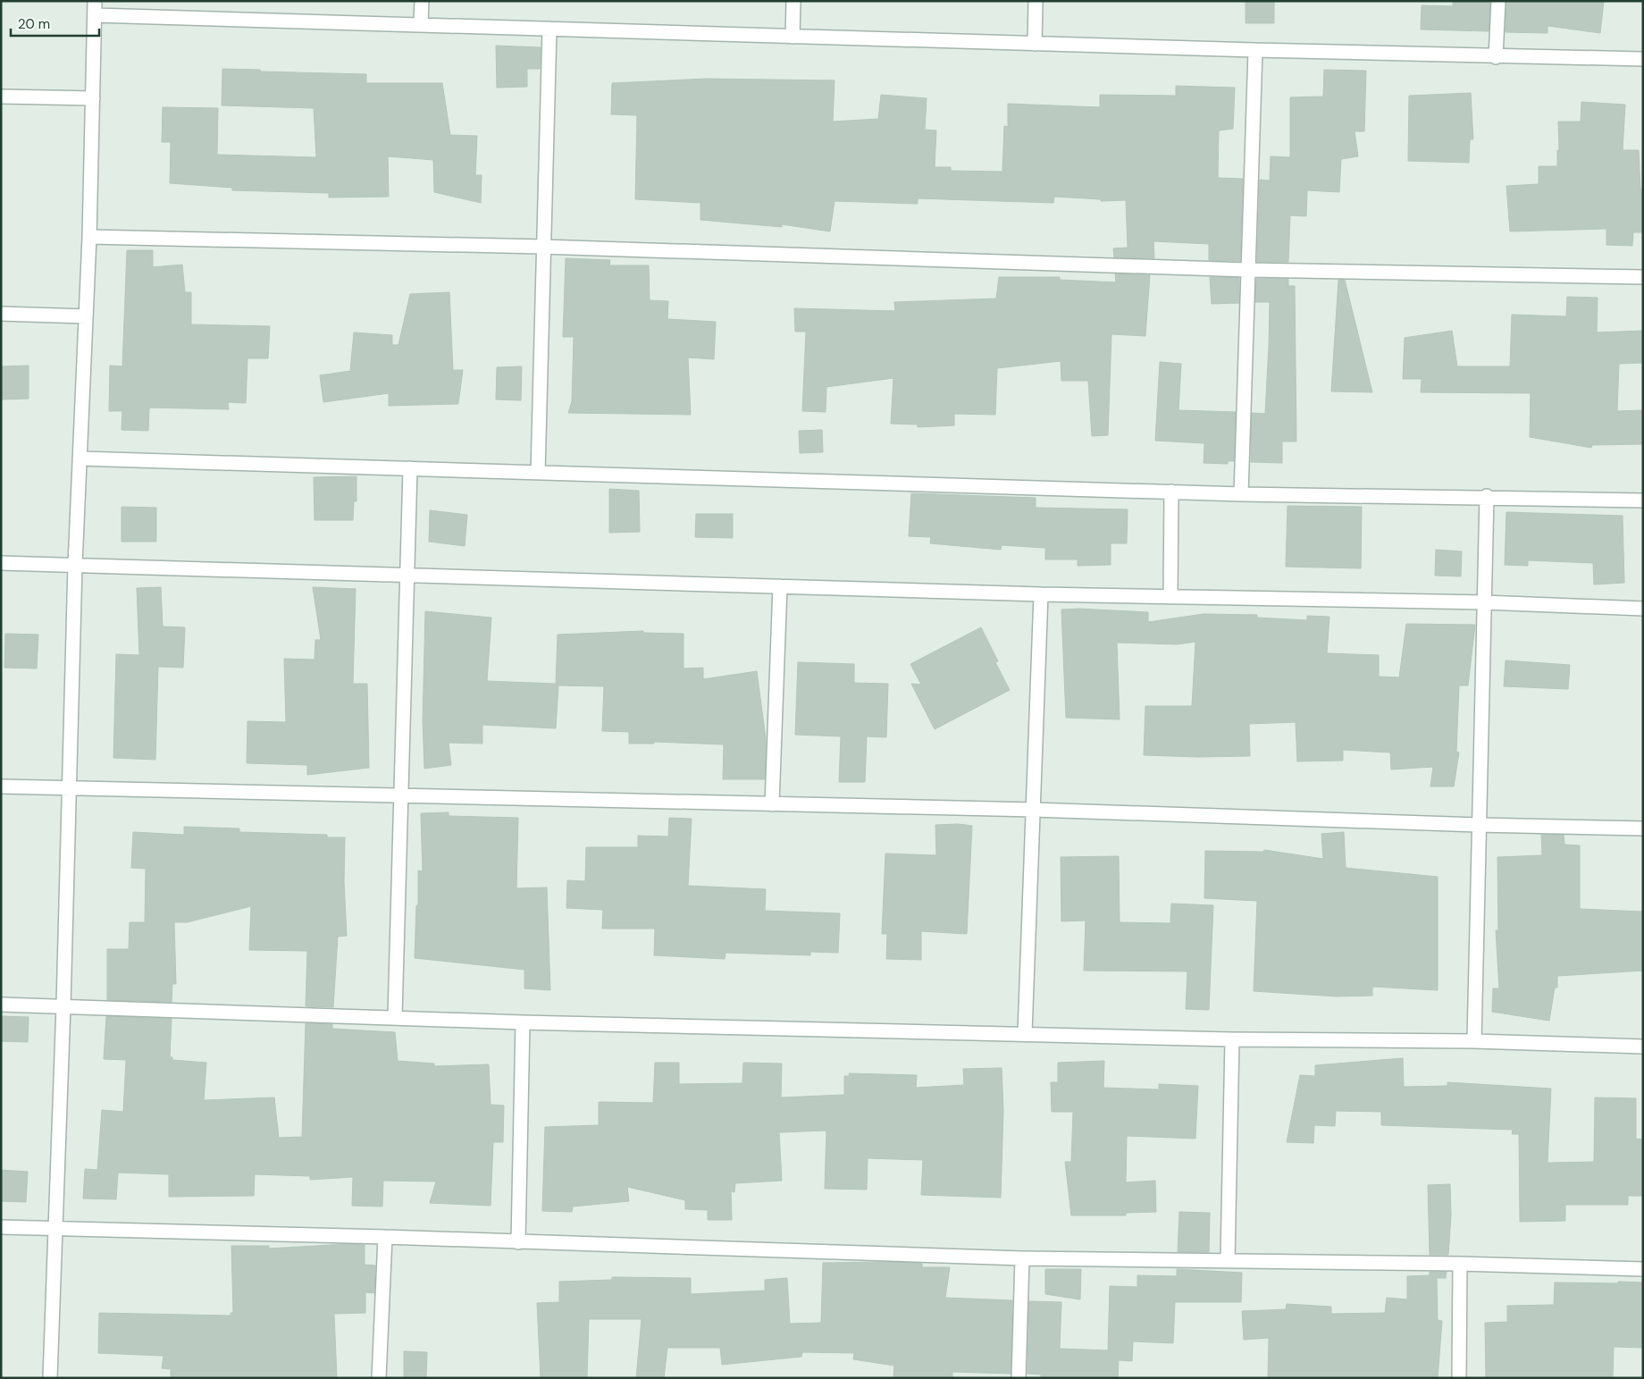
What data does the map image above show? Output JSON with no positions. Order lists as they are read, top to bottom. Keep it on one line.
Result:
{"scale_bar":"20 m"}
